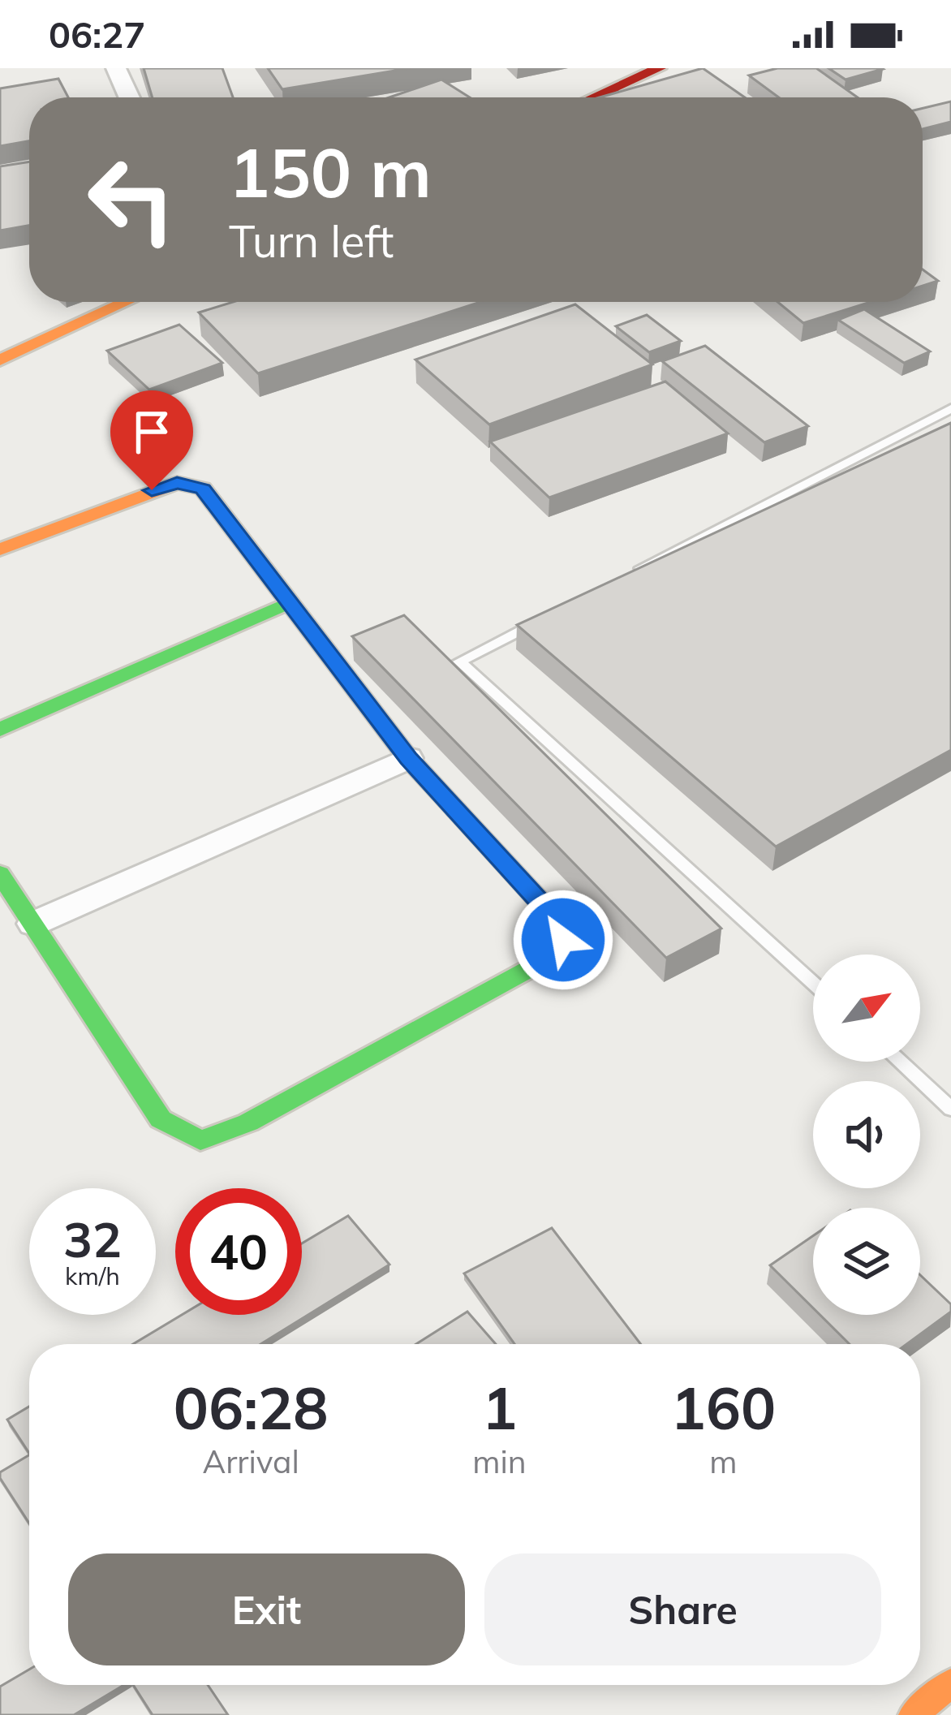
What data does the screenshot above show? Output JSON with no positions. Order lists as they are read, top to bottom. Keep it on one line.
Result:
{"north":"top right","page":{"status":"06:27","turn":["150 m","Turn left"],"speed":"32 km/h","limit":"40","eta":["06:28","Arrival","1","min","160","m"],"buttons":["Exit","Share"]}}
